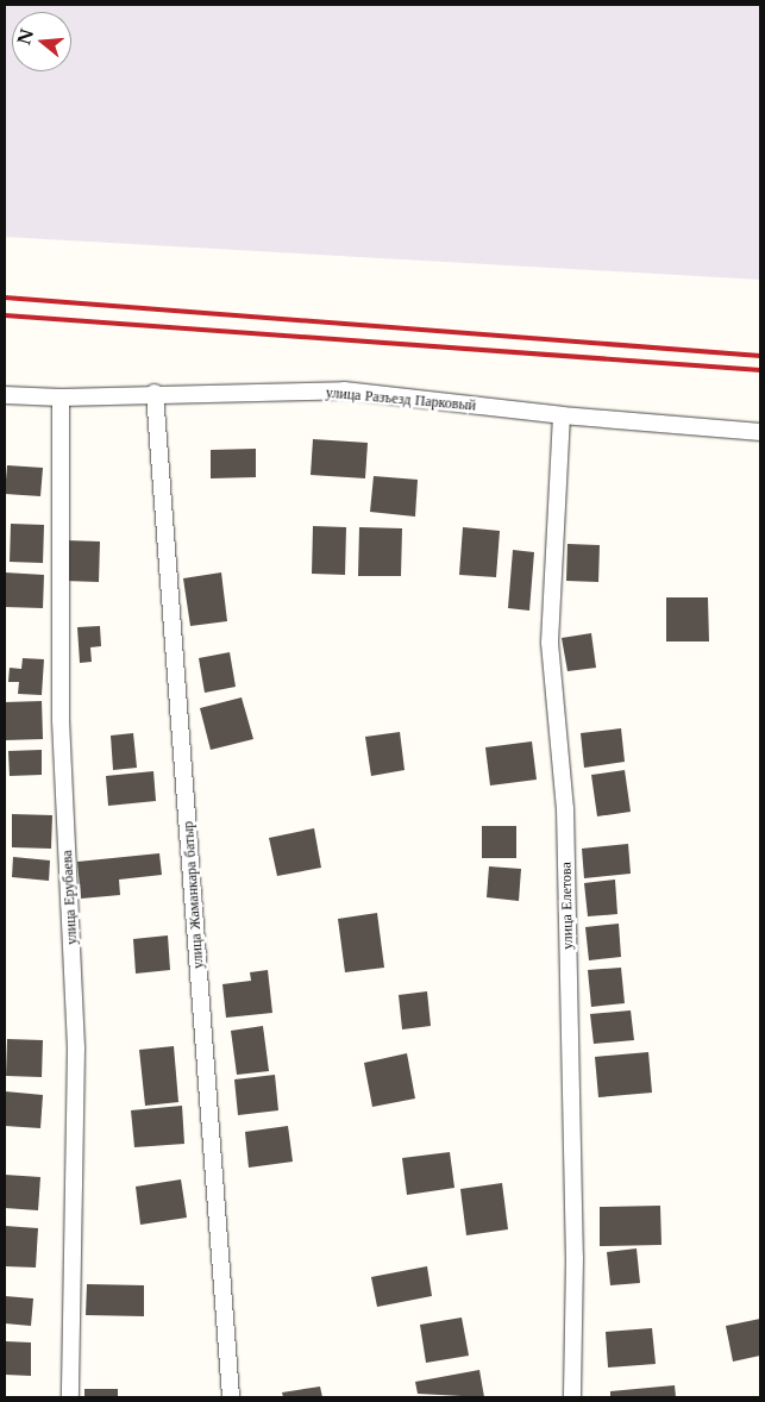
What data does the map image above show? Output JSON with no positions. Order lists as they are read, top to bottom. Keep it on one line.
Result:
{"streets":{"street":["улица Разъезд Парковый","улица Жаманкара батыр","улица Ерубаева","улица Елетова"]},"crossings":[["улица Разъезд Парковый","улица Жаманкара батыр"],["улица Разъезд Парковый","улица Ерубаева"],["улица Разъезд Парковый","улица Елетова"]],"north":"left"}
